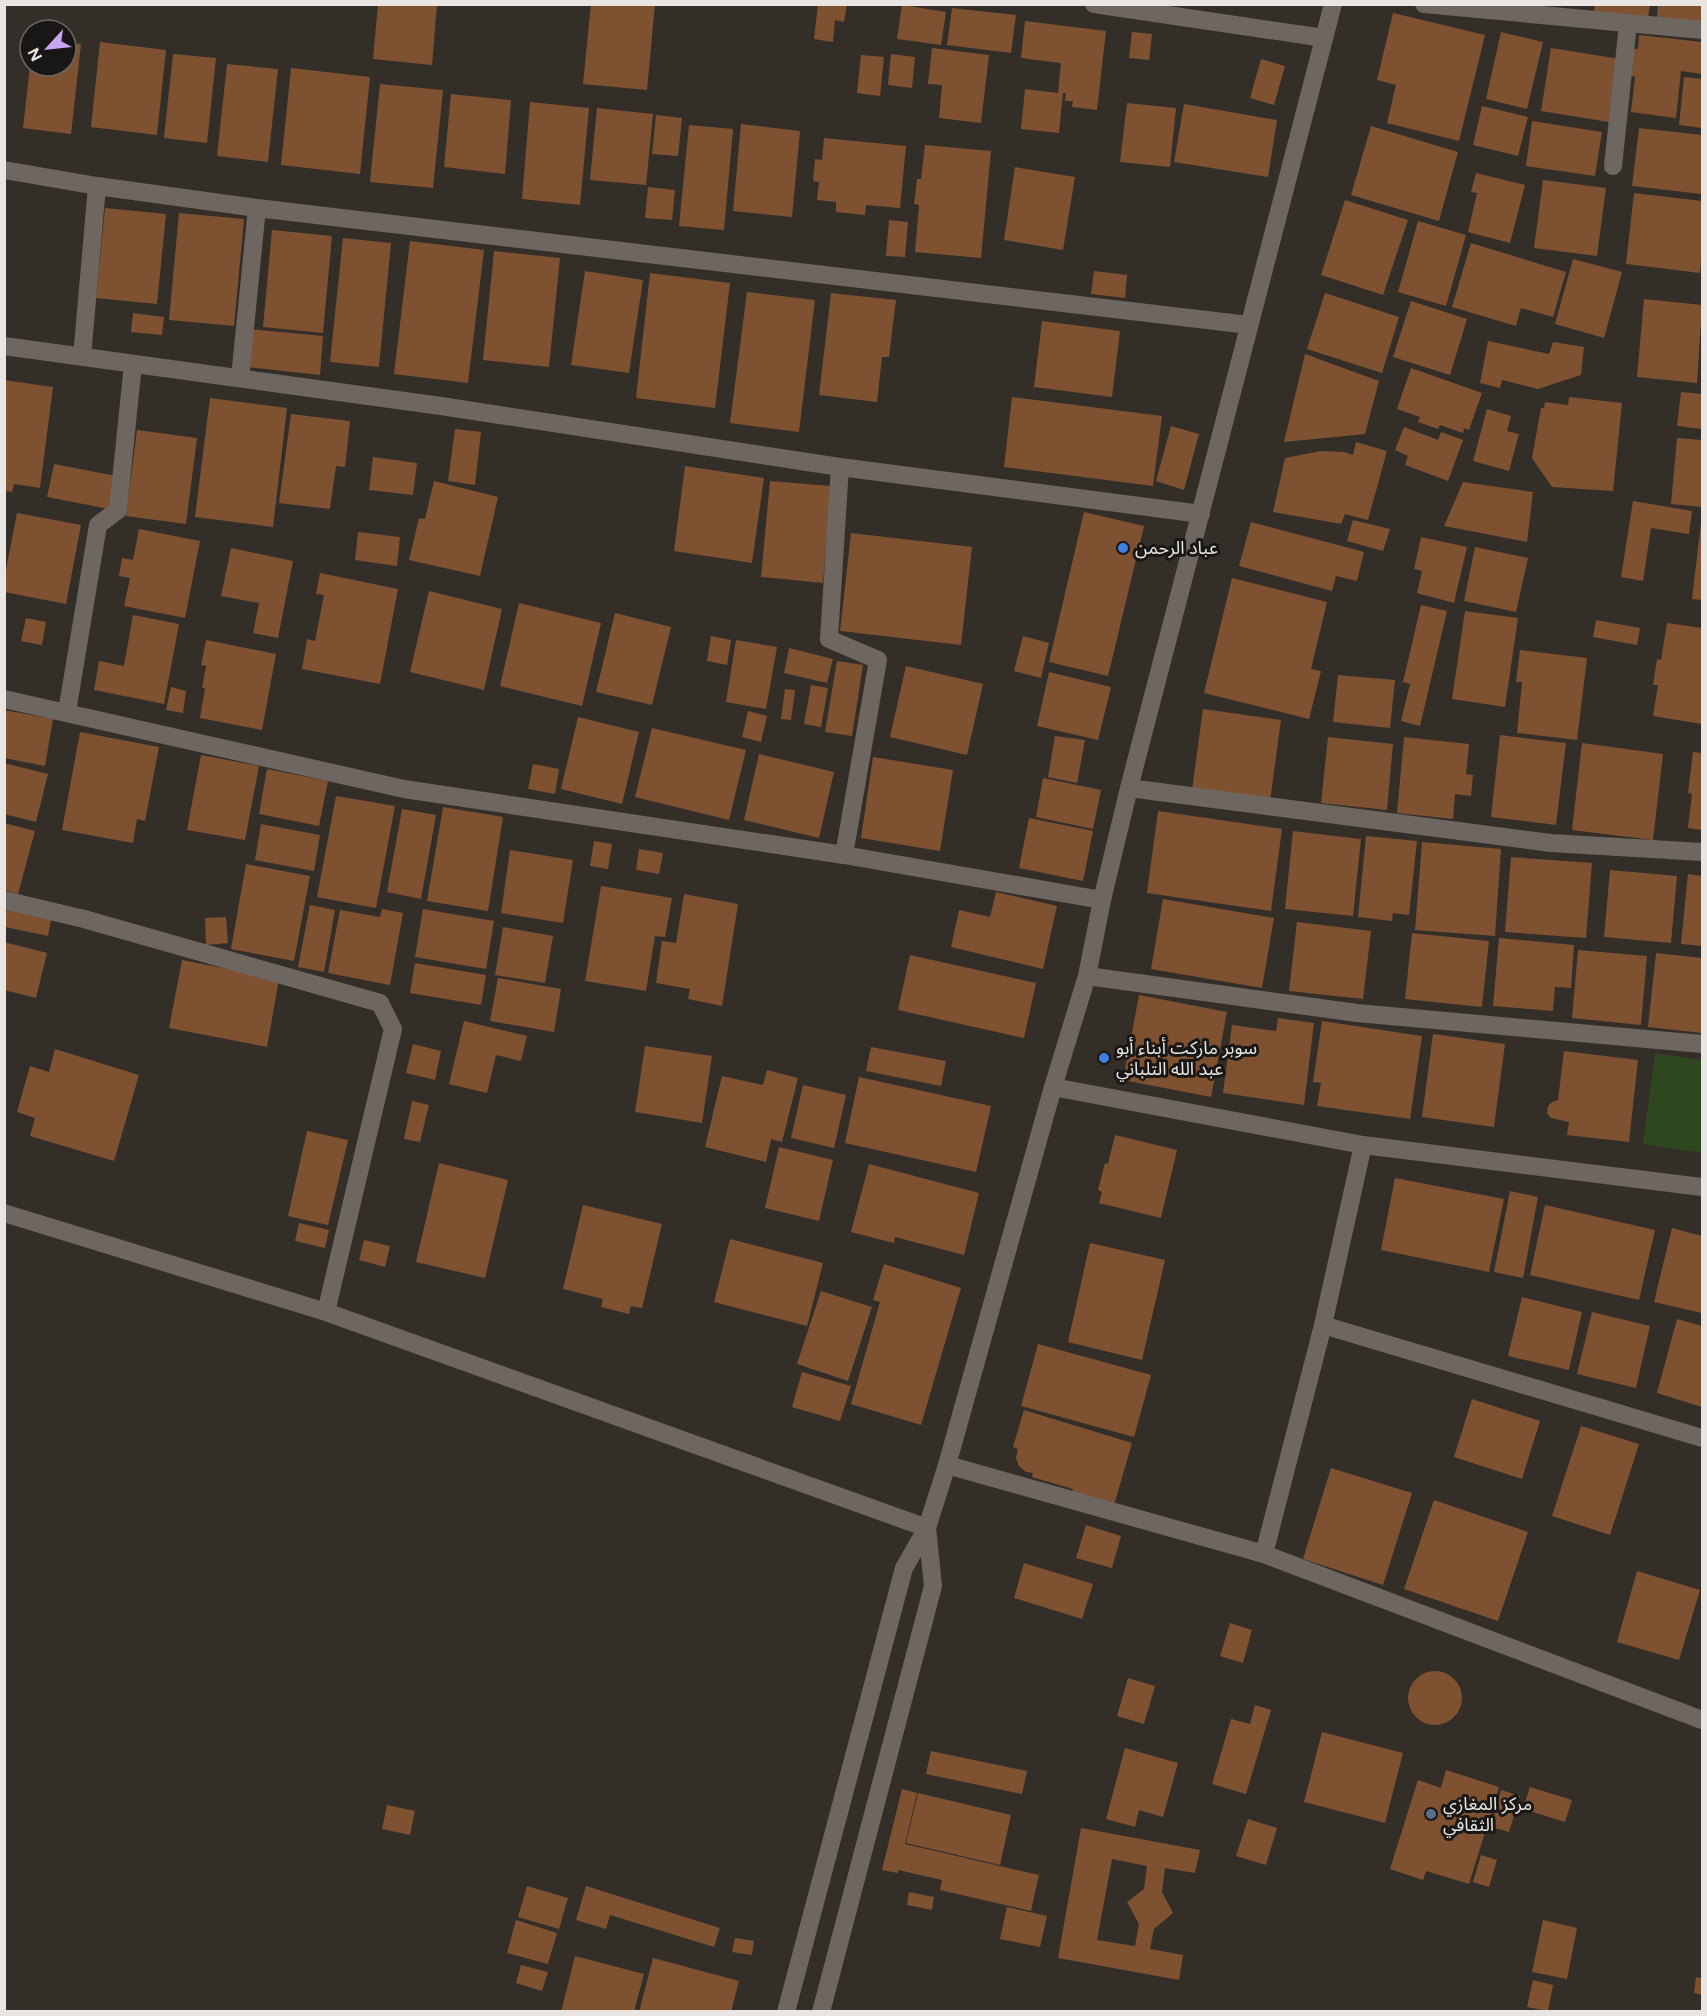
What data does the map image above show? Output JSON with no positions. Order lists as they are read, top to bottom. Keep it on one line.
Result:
{"places":["عباد الرحمن","سوبر ماركت أبناء أبو عبد الله التلباني","مركز المغازي الثقافي"],"north":"bottom left"}
